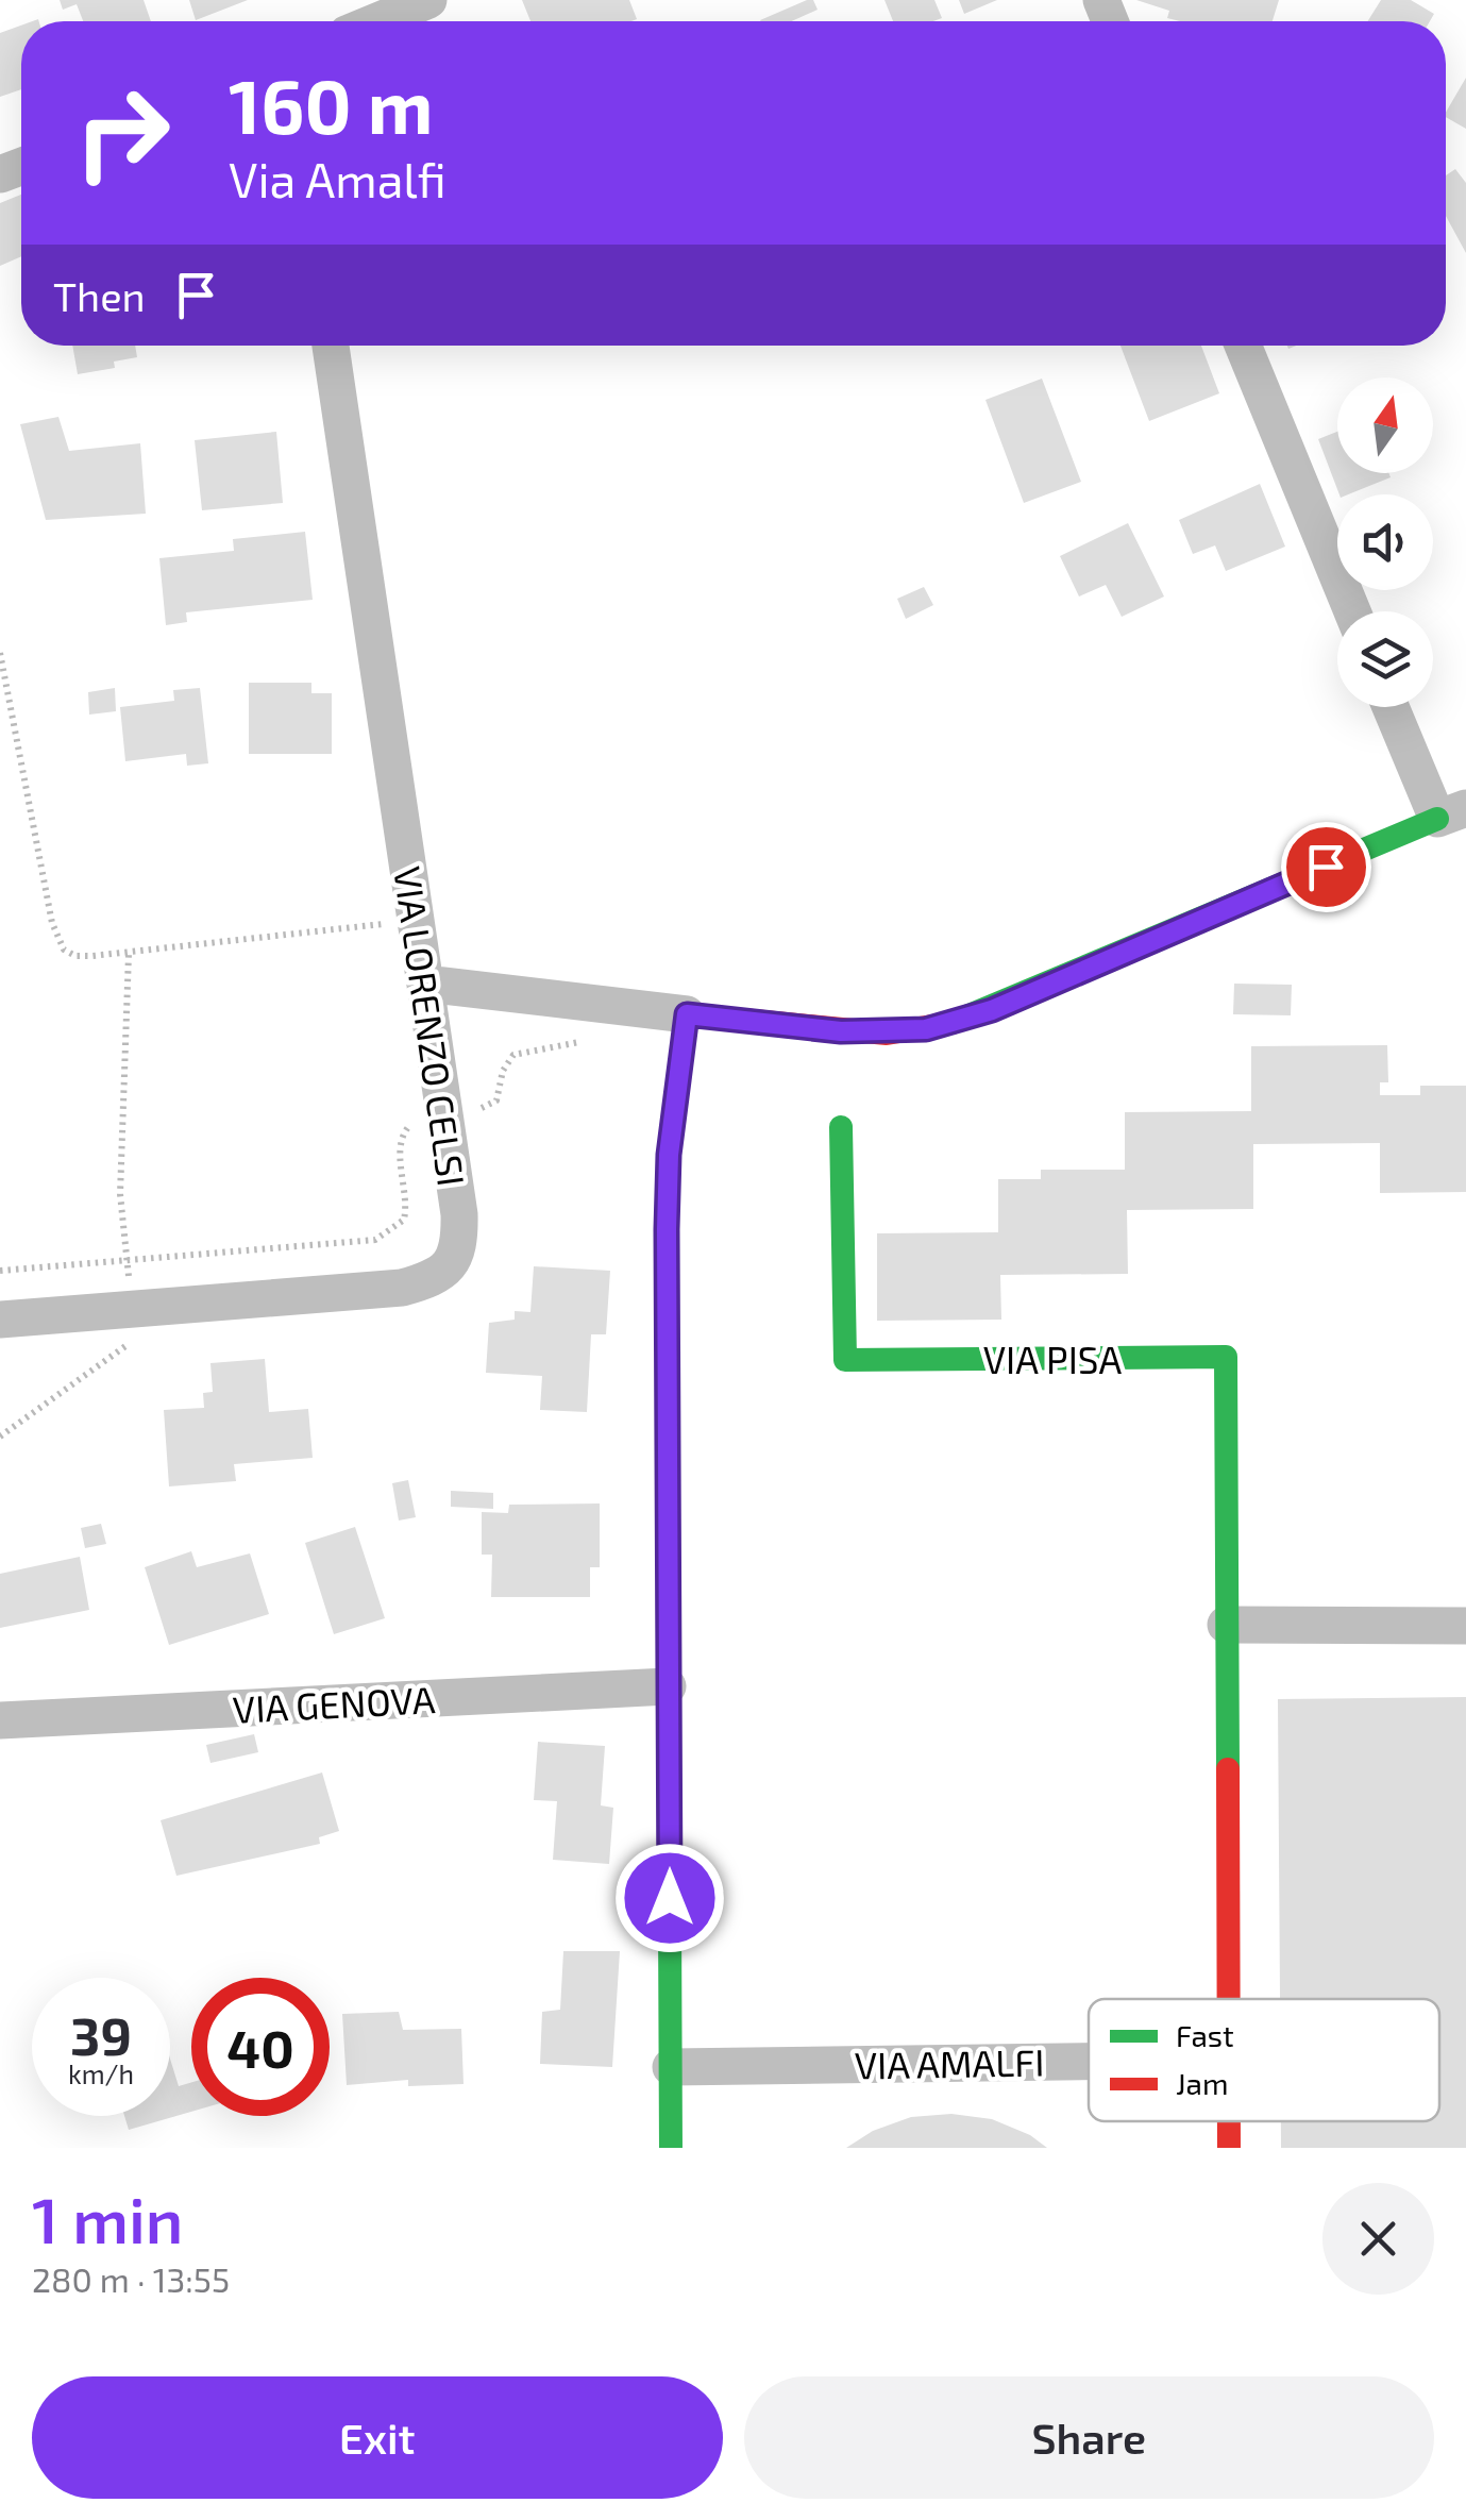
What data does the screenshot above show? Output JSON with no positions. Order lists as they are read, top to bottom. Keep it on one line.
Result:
{"streets":{"street":["VIA LORENZO CELSI","VIA PISA","VIA GENOVA","VIA AMALFI"]},"legend":["Fast","Jam"],"north":"top","page":{"turn":["160 m","Via Amalfi"],"then":"Then","speed":"39 km/h","limit":"40","heading":["1 min","280 m · 13:55"],"buttons":["Exit","Share"]}}
